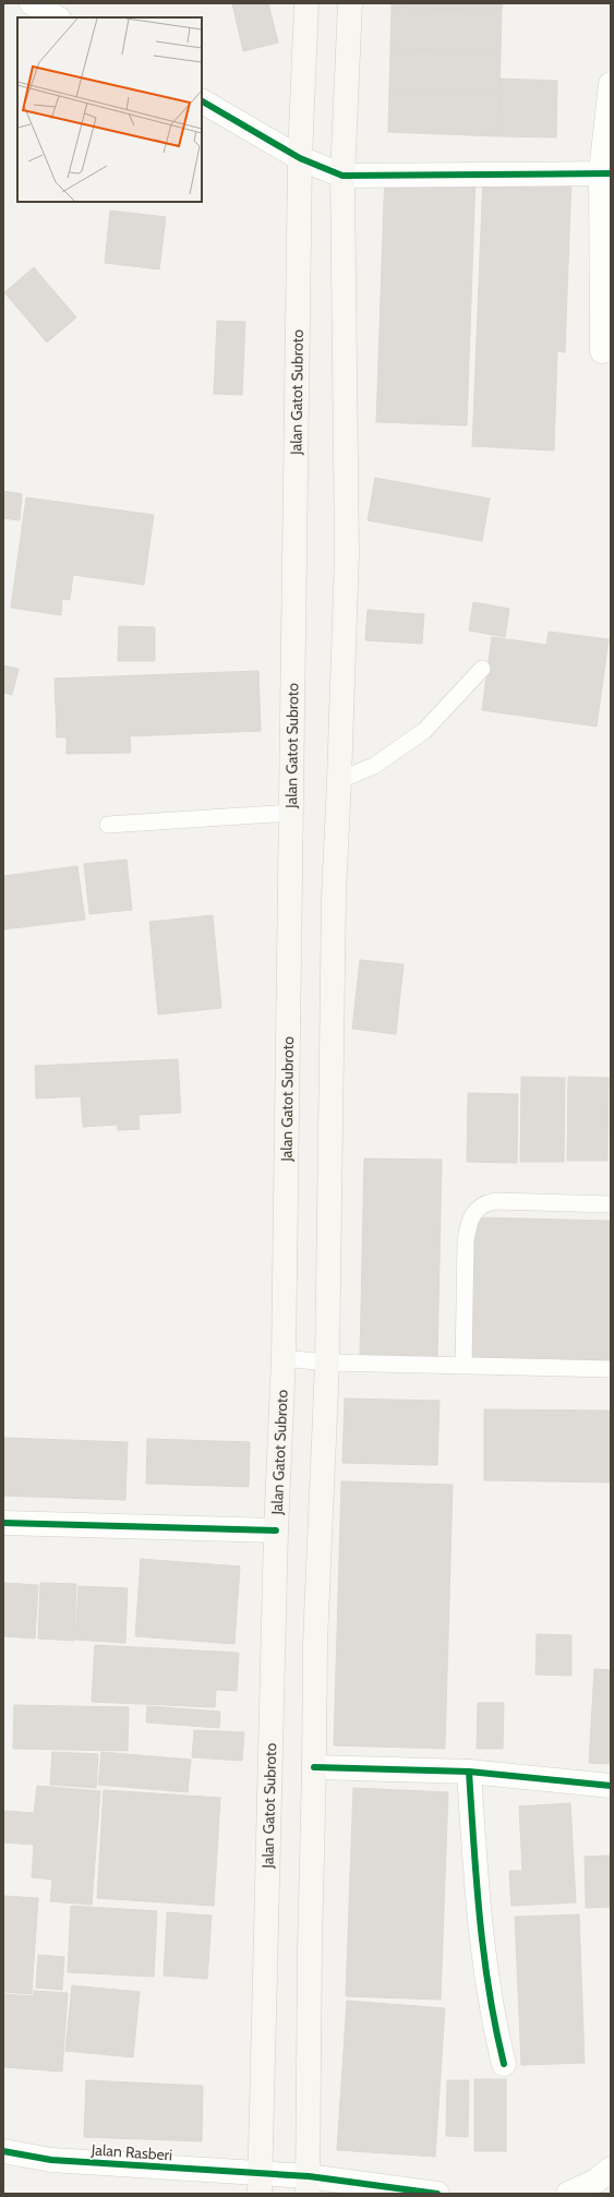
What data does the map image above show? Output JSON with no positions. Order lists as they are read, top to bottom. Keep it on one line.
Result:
{"streets":{"main road":["Jalan Gatot Subroto"],"street":["Jalan Rasberi"]},"crossings":[["Jalan Gatot Subroto","Jalan Rasberi"]]}
